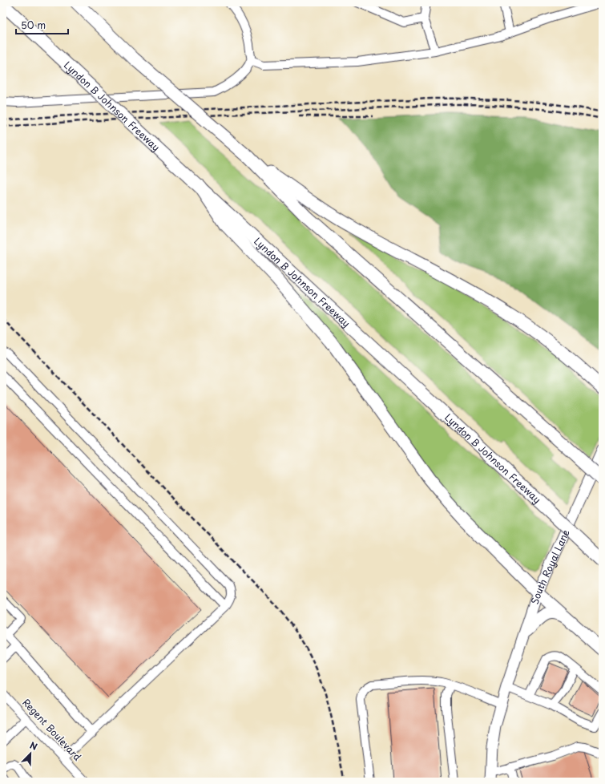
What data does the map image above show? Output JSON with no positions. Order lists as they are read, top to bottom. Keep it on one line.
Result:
{"streets":{"highway":["Lyndon B Johnson Freeway"],"main road":["South Royal Lane"],"street":["Regent Boulevard"]},"scale_bar":"50 m","north":"top right"}
